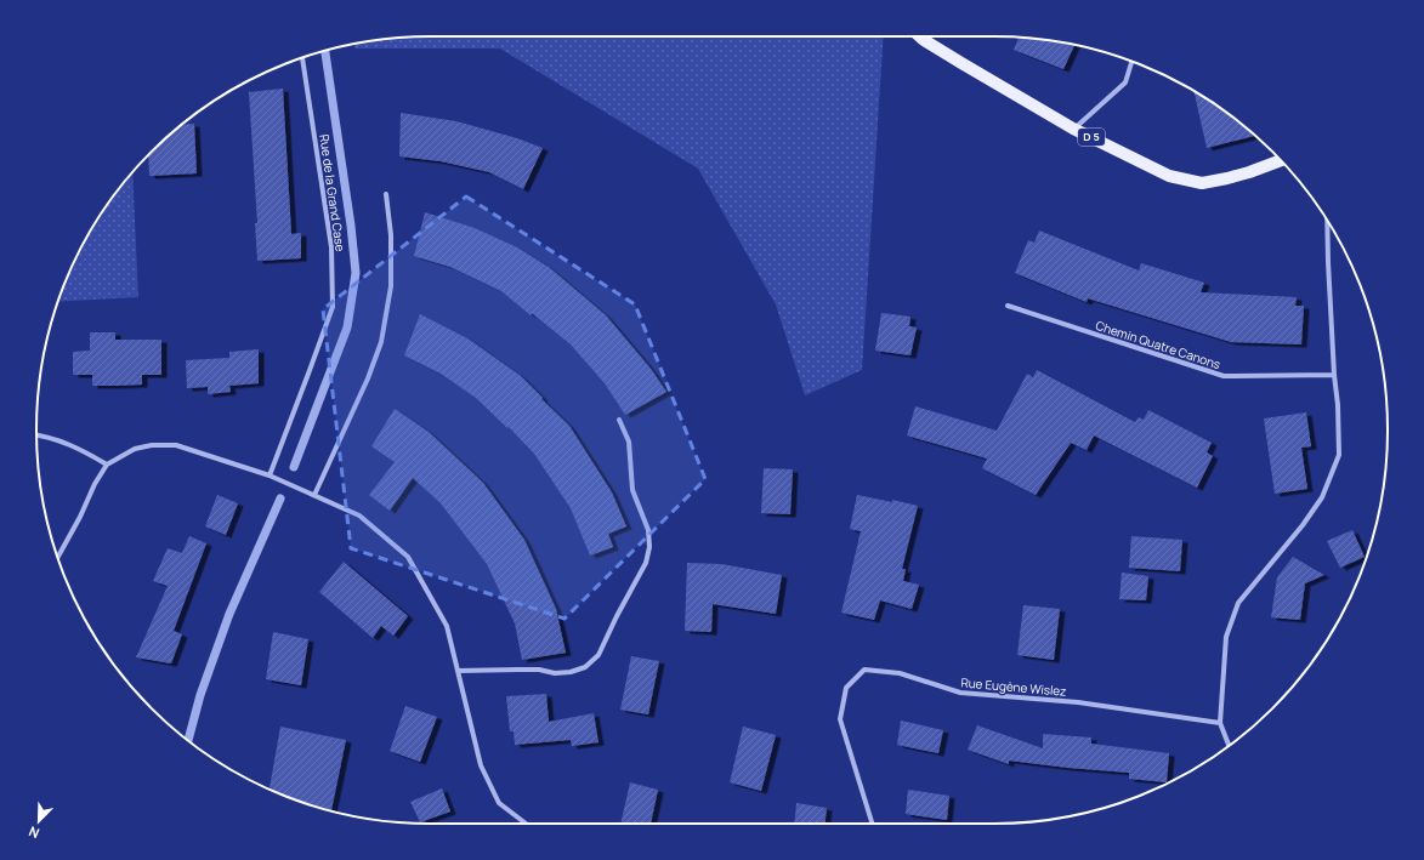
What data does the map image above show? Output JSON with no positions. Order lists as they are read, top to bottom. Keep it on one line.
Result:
{"streets":{"main road":["D 5"],"street":["Rue de la Grand Case","Chemin Quatre Canons","Rue Eugène Wislez"]},"north":"bottom left"}
